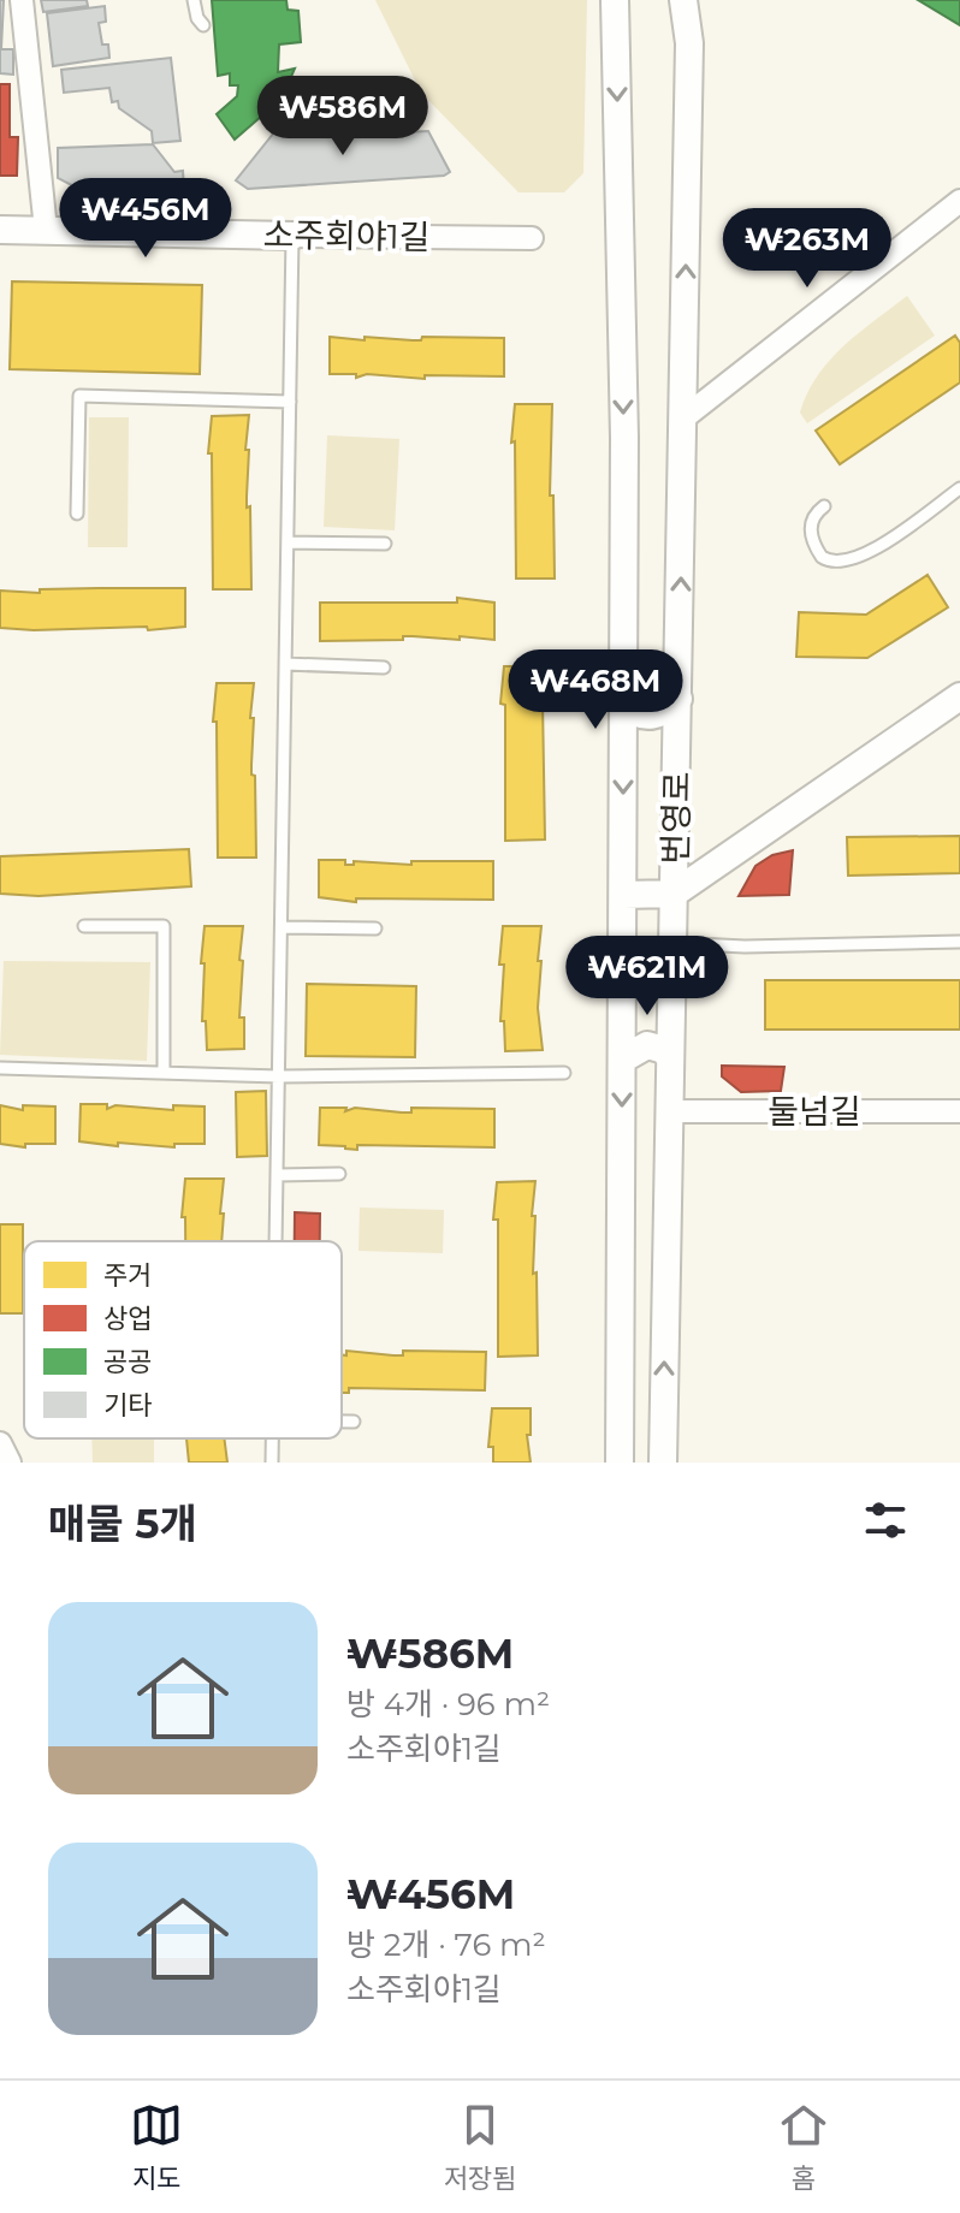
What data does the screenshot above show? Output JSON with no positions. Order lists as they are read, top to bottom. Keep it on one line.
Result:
{"streets":{"street":["소주회야1길","번영로","둘넘길"]},"crossings":[["번영로","둘넘길"]],"legend":["주거","상업","공공","기타"],"page":{"price":["₩586M","₩456M","₩263M","₩468M","₩621M"],"heading":"매물 5개","list":[{"name":"₩586M","note":"방 4개 · 96 m² · 소주회야1길"},{"name":"₩456M","note":"방 2개 · 76 m² · 소주회야1길"}],"tabs":["지도","저장됨","홈"]}}
